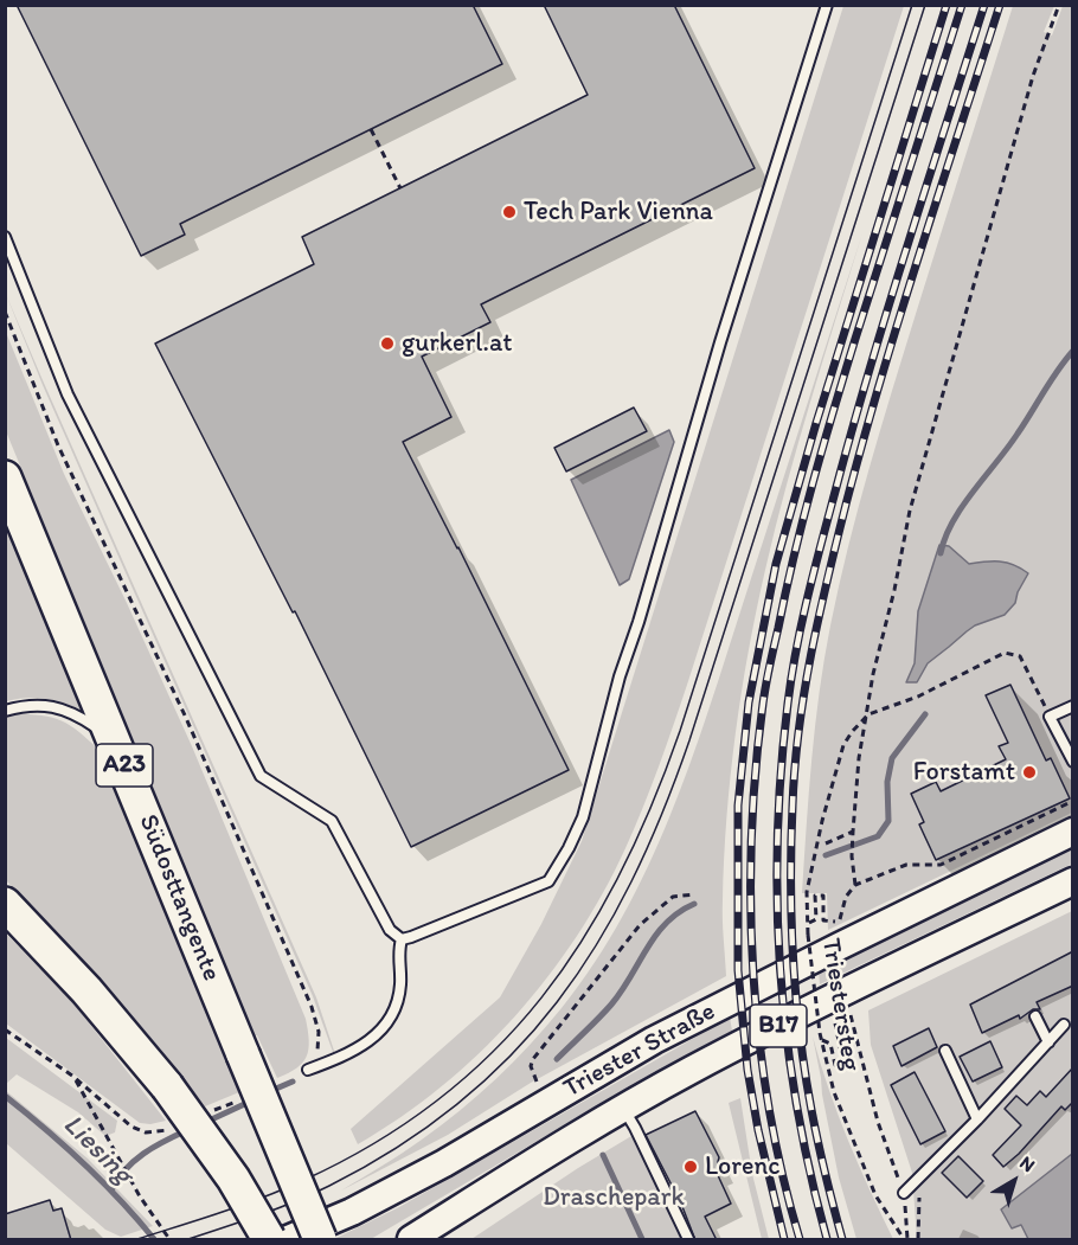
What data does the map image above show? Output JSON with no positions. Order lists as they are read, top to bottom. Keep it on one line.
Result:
{"streets":{"highway":["A23","Südosttangente"],"main road":["B17","Triester Straße"],"path":["Triestersteg"]},"water":["Liesing"],"parks":["Draschepark"],"places":["Tech Park Vienna","gurkerl.at","Forstamt","Lorenc"],"north":"top right"}
